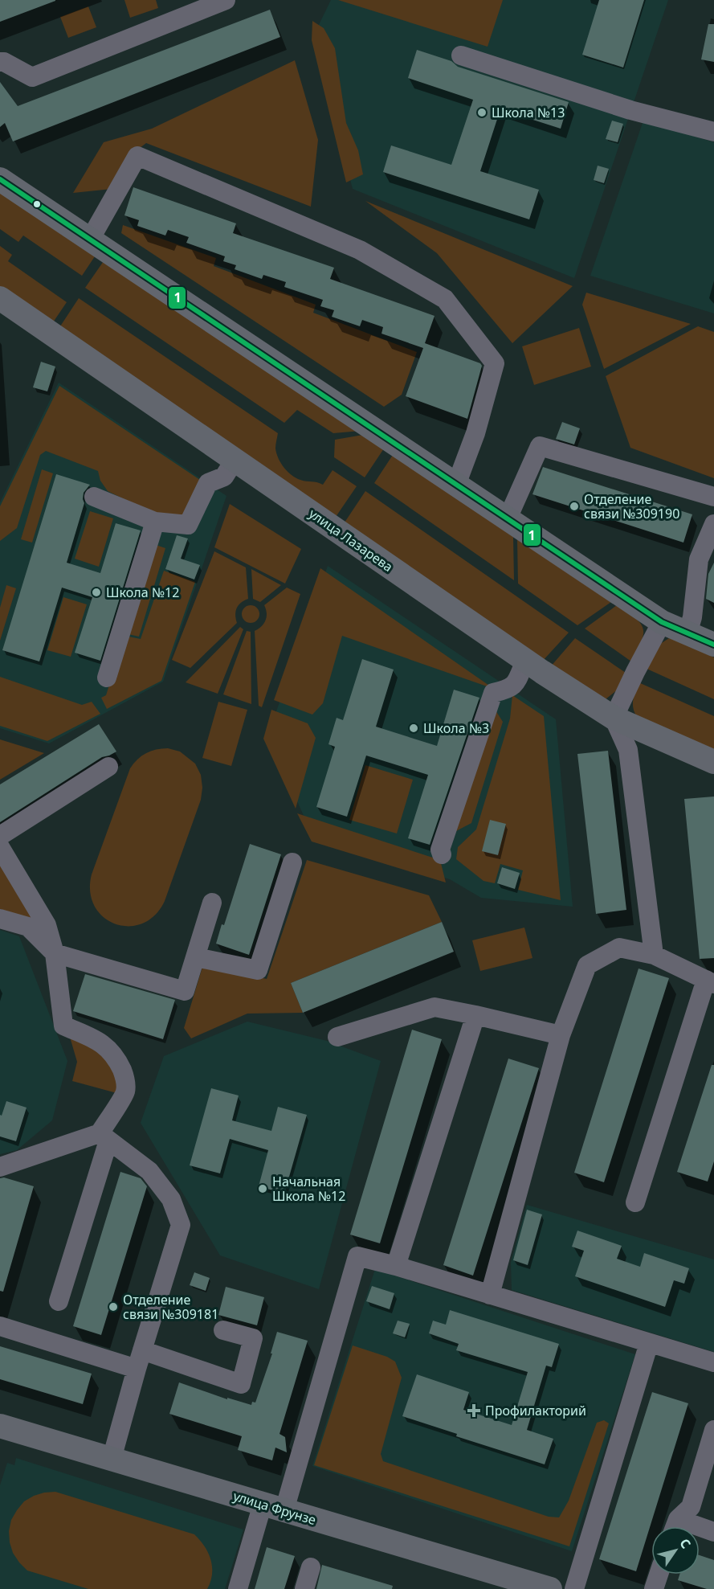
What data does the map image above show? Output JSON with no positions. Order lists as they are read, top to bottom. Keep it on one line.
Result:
{"streets":{"main road":["улица Лазарева","улица Фрунзе"]},"places":{"other":["Школа №13","Отделение связи №309190","Школа №12","Школа №3","Начальная Школа №12","Отделение связи №309181"],"health":["Профилакторий"]},"lines":["transit line 1"],"north":"top right"}
